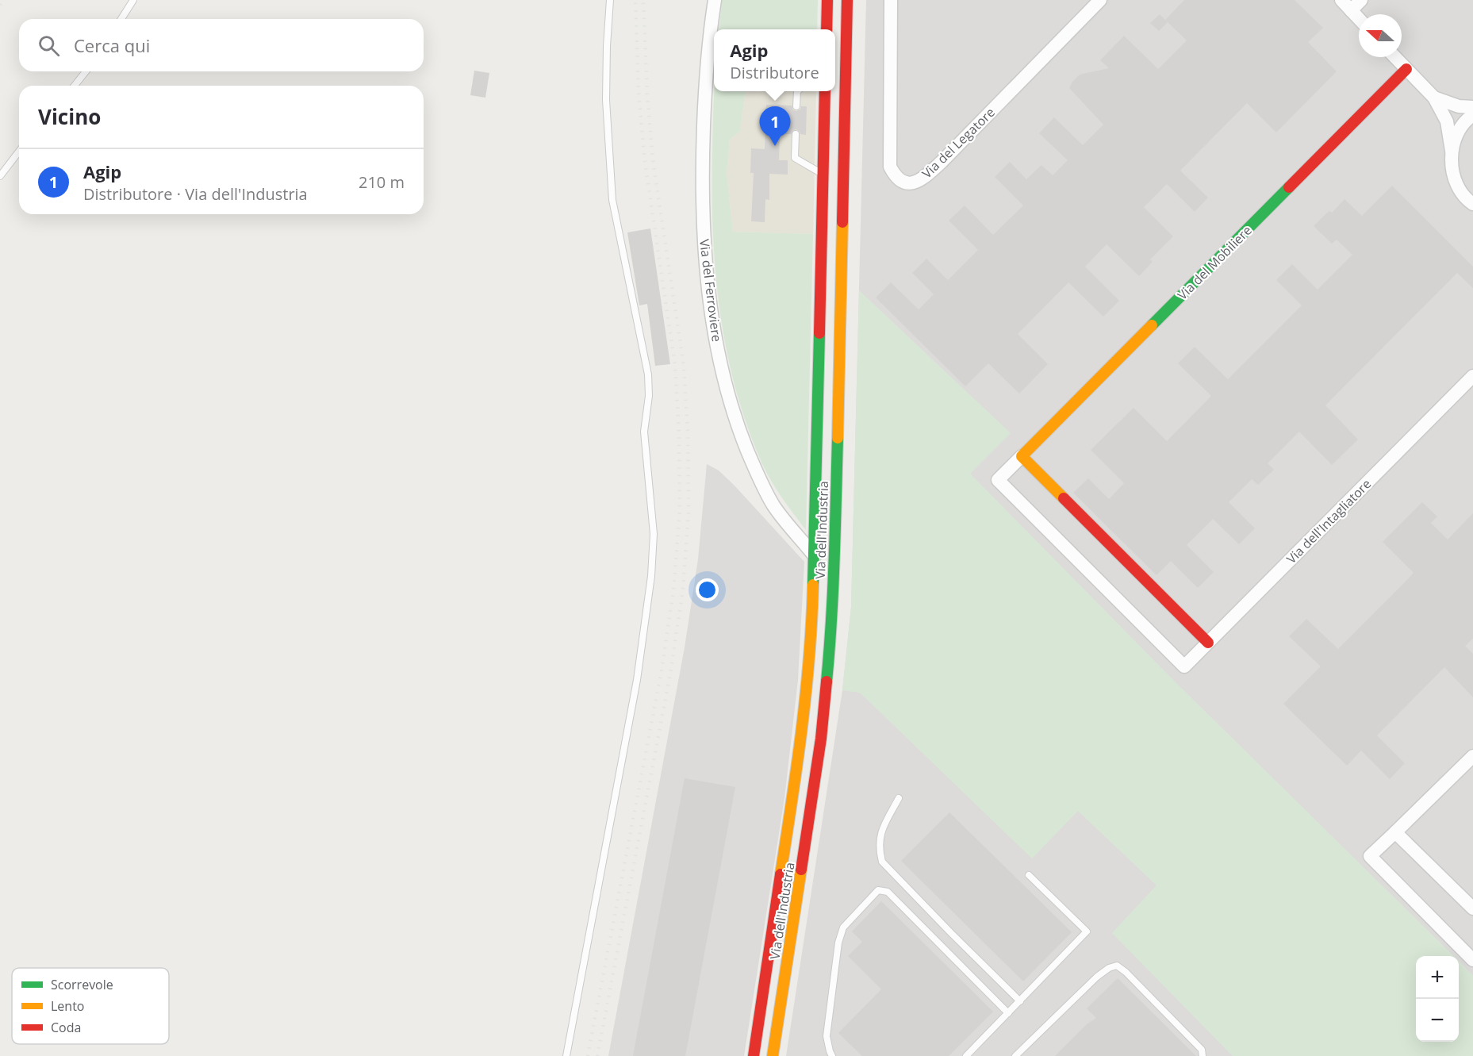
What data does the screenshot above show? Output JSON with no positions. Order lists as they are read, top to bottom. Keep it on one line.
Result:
{"streets":{"main road":["Via del Mobiliere","Via dell'Industria"],"street":["Via del Legatore","Via del Ferroviere","Via dell'Intagliatore"]},"crossings":[["Via del Mobiliere","Via dell'Intagliatore"],["Via del Ferroviere","Via dell'Industria"]],"legend":["Scorrevole","Lento","Coda"],"north":"left","page":{"search":"Cerca qui","popup":["Agip","Distributore"],"heading":"Vicino","pins":"1","list":[{"mark":"1","name":"Agip","note":"Distributore · Via dell'Industria","value":"210 m"}],"map_buttons":["+","−"]}}
